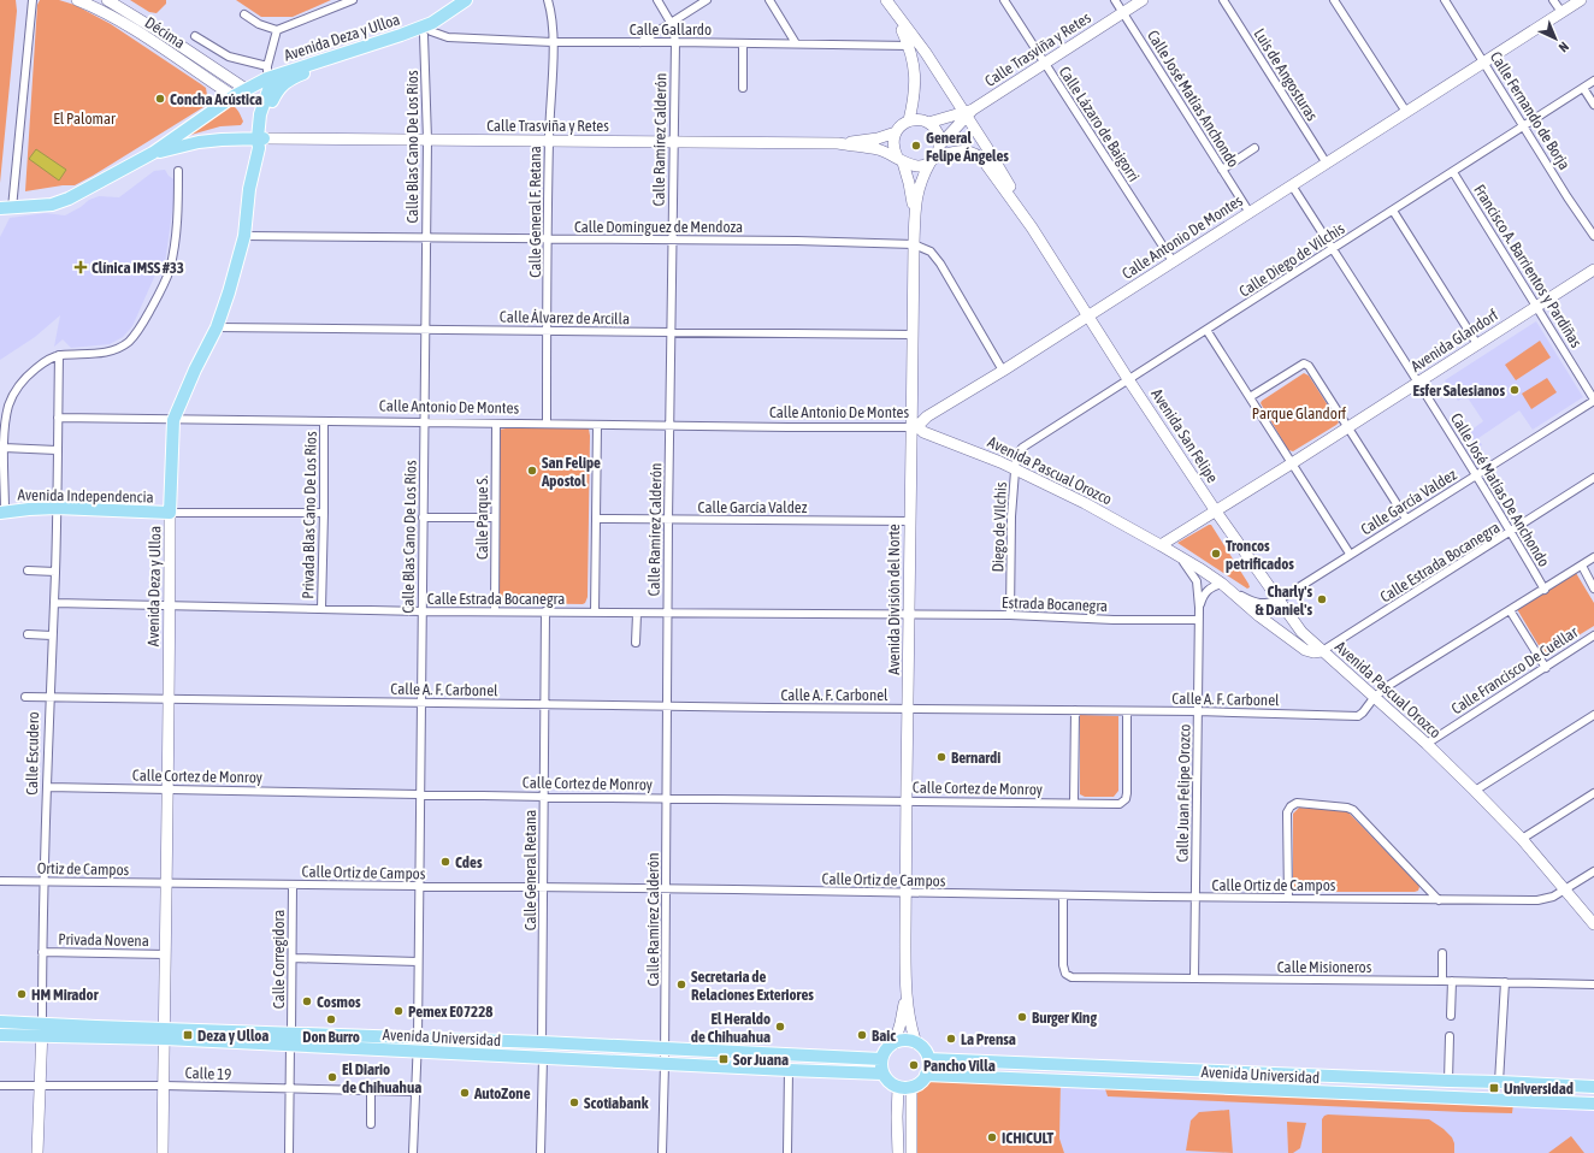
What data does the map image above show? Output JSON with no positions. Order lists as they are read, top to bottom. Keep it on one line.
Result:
{"streets":{"main road":["Décima","Avenida Deza y Ulloa","Calle Trasviña y Retes","Calle Antonio De Montes","Avenida Glandorf","Avenida San Felipe","Avenida Pascual Orozco","Avenida Independencia","Avenida División del Norte","Calle Escudero","Avenida Universidad"],"street":["Calle Gallardo","Luis de Angosturas","Calle José Matías Anchondo","Calle Fernando de Borja","Calle Lázaro de Baigorri","Calle Ramírez Calderón","Calle Blas Cano De Los Ríos","Calle General F. Retana","Calle Domínguez de Mendoza","Calle Diego de Vilchis","Francisco A. Barrientos y Pardiñas","Calle Álvarez de Arcilla","Calle José Matías De Anchondo","Calle García Valdez","Privada Blas Cano De Los Ríos","Calle Parque S.","Diego de VIlchis","Calle Estrada Bocanegra","Estrada Bocanegra","Calle Francisco De Cuéllar","Calle A. F. Carbonel","Calle Cortez de Monroy","Calle Juan Felipe Orozco","Ortiz de Campos","Calle General Retana","Calle Ortiz de Campos","Privada Novena","Calle Corregidora","Calle Misioneros","Calle 19"]},"crossings":[["Calle Gallardo","Calle Ramírez Calderón"],["Calle Gallardo","Calle Blas Cano De Los Ríos"],["Calle Gallardo","Calle General F. Retana"],["Calle Gallardo","Avenida San Felipe"],["Avenida Deza y Ulloa","Calle Trasviña y Retes"],["Avenida Deza y Ulloa","Calle Domínguez de Mendoza"],["Avenida Deza y Ulloa","Calle Antonio De Montes"],["Avenida Deza y Ulloa","Calle Álvarez de Arcilla"],["Avenida Deza y Ulloa","Avenida Independencia"],["Avenida Deza y Ulloa","Calle Estrada Bocanegra"],["Avenida Deza y Ulloa","Calle A. F. Carbonel"],["Avenida Deza y Ulloa","Calle Cortez de Monroy"],["Avenida Deza y Ulloa","Ortiz de Campos"],["Avenida Deza y Ulloa","Calle Ortiz de Campos"],["Avenida Deza y Ulloa","Privada Novena"],["Avenida Deza y Ulloa","Avenida Universidad"],["Avenida Deza y Ulloa","Calle 19"],["Calle Trasviña y Retes","Calle José Matías Anchondo"],["Calle Trasviña y Retes","Calle Lázaro de Baigorri"],["Calle Trasviña y Retes","Calle Ramírez Calderón"],["Calle Trasviña y Retes","Calle Blas Cano De Los Ríos"],["Calle Trasviña y Retes","Calle General F. Retana"],["Calle Trasviña y Retes","Avenida San Felipe"],["Calle Trasviña y Retes","Avenida División del Norte"],["Luis de Angosturas","Calle Antonio De Montes"],["Calle José Matías Anchondo","Calle Antonio De Montes"],["Calle Fernando de Borja","Calle Antonio De Montes"],["Calle Fernando de Borja","Calle Diego de Vilchis"],["Calle Lázaro de Baigorri","Calle Antonio De Montes"],["Calle Ramírez Calderón","Calle Domínguez de Mendoza"],["Calle Ramírez Calderón","Calle Antonio De Montes"],["Calle Ramírez Calderón","Calle Álvarez de Arcilla"],["Calle Ramírez Calderón","Calle García Valdez"],["Calle Ramírez Calderón","Calle Estrada Bocanegra"],["Calle Ramírez Calderón","Calle A. F. Carbonel"],["Calle Ramírez Calderón","Calle Cortez de Monroy"],["Calle Ramírez Calderón","Calle Ortiz de Campos"],["Calle Ramírez Calderón","Avenida Universidad"],["Calle Blas Cano De Los Ríos","Calle Domínguez de Mendoza"],["Calle Blas Cano De Los Ríos","Calle Antonio De Montes"],["Calle Blas Cano De Los Ríos","Calle Álvarez de Arcilla"],["Calle Blas Cano De Los Ríos","Calle Estrada Bocanegra"],["Calle Blas Cano De Los Ríos","Calle A. F. Carbonel"],["Calle Blas Cano De Los Ríos","Calle Cortez de Monroy"],["Calle Blas Cano De Los Ríos","Calle Ortiz de Campos"],["Calle Blas Cano De Los Ríos","Avenida Universidad"],["Calle Blas Cano De Los Ríos","Calle 19"],["Calle General F. Retana","Calle Domínguez de Mendoza"],["Calle General F. Retana","Calle Antonio De Montes"],["Calle General F. Retana","Calle Álvarez de Arcilla"],["Calle Domínguez de Mendoza","Avenida División del Norte"],["Calle Antonio De Montes","Avenida San Felipe"],["Calle Antonio De Montes","Avenida Pascual Orozco"],["Calle Antonio De Montes","Calle José Matías De Anchondo"],["Calle Antonio De Montes","Privada Blas Cano De Los Ríos"],["Calle Antonio De Montes","Calle Parque S."],["Calle Antonio De Montes","Avenida División del Norte"],["Calle Antonio De Montes","Calle Escudero"],["Calle Diego de Vilchis","Francisco A. Barrientos y Pardiñas"],["Calle Diego de Vilchis","Avenida San Felipe"],["Calle Diego de Vilchis","Avenida Pascual Orozco"],["Calle Diego de Vilchis","Calle José Matías De Anchondo"],["Calle Diego de Vilchis","Diego de VIlchis"],["Francisco A. Barrientos y Pardiñas","Avenida Glandorf"],["Francisco A. Barrientos y Pardiñas","Calle García Valdez"],["Calle Álvarez de Arcilla","Avenida División del Norte"],["Avenida Glandorf","Avenida San Felipe"],["Avenida Glandorf","Avenida Pascual Orozco"],["Avenida Glandorf","Calle José Matías De Anchondo"],["Avenida San Felipe","Avenida Pascual Orozco"],["Avenida San Felipe","Calle García Valdez"],["Avenida San Felipe","Calle Estrada Bocanegra"],["Avenida San Felipe","Avenida División del Norte"],["Avenida Pascual Orozco","Calle García Valdez"],["Avenida Pascual Orozco","Diego de VIlchis"],["Avenida Pascual Orozco","Calle Estrada Bocanegra"],["Avenida Pascual Orozco","Avenida División del Norte"],["Avenida Pascual Orozco","Calle Francisco De Cuéllar"],["Avenida Pascual Orozco","Calle A. F. Carbonel"],["Avenida Pascual Orozco","Calle Juan Felipe Orozco"],["Avenida Pascual Orozco","Calle Ortiz de Campos"],["Calle José Matías De Anchondo","Calle García Valdez"],["Calle José Matías De Anchondo","Calle Estrada Bocanegra"],["Calle José Matías De Anchondo","Calle A. F. Carbonel"],["Avenida Independencia","Calle Escudero"],["Calle García Valdez","Avenida División del Norte"],["Privada Blas Cano De Los Ríos","Calle Estrada Bocanegra"],["Calle Parque S.","Calle Estrada Bocanegra"],["Diego de VIlchis","Estrada Bocanegra"],["Calle Estrada Bocanegra","Avenida División del Norte"],["Calle Estrada Bocanegra","Estrada Bocanegra"],["Calle Estrada Bocanegra","Calle Escudero"],["Calle Estrada Bocanegra","Calle General Retana"],["Avenida División del Norte","Estrada Bocanegra"],["Avenida División del Norte","Calle A. F. Carbonel"],["Avenida División del Norte","Calle Cortez de Monroy"],["Avenida División del Norte","Calle Ortiz de Campos"],["Avenida División del Norte","Avenida Universidad"],["Estrada Bocanegra","Calle Juan Felipe Orozco"],["Calle A. F. Carbonel","Calle Escudero"],["Calle A. F. Carbonel","Calle Cortez de Monroy"],["Calle A. F. Carbonel","Calle Juan Felipe Orozco"],["Calle A. F. Carbonel","Calle General Retana"],["Calle Escudero","Calle Cortez de Monroy"],["Calle Escudero","Ortiz de Campos"],["Calle Escudero","Privada Novena"],["Calle Escudero","Avenida Universidad"],["Calle Escudero","Calle 19"],["Calle Cortez de Monroy","Calle General Retana"],["Calle Juan Felipe Orozco","Calle Ortiz de Campos"],["Calle Juan Felipe Orozco","Calle Misioneros"],["Ortiz de Campos","Calle Ortiz de Campos"],["Calle General Retana","Calle Ortiz de Campos"],["Calle General Retana","Avenida Universidad"],["Calle Ortiz de Campos","Calle Corregidora"],["Calle Ortiz de Campos","Calle Misioneros"],["Calle Corregidora","Avenida Universidad"],["Calle Corregidora","Calle 19"]],"parks":["El Palomar","Parque Glandorf"],"places":{"other":["Concha Acústica","General Felipe Ángeles","Esfer Salesianos","San Felipe Apostol","Troncos petrificados","Charly's & Daniel's","Bernardi","Cdes","Secretaria de Relaciones Exteriores","HM Mirador","Cosmos","Pemex E07228","Burger King","Don Burro","El Heraldo de Chihuahua","Baic","La Prensa","Pancho Villa","El Diario de Chihuahua","AutoZone","Scotiabank","ICHICULT"],"health":["Clínica IMSS #33"],"transit":["Deza y Ulloa","Sor Juana","Universidad"]},"north":"bottom right"}
